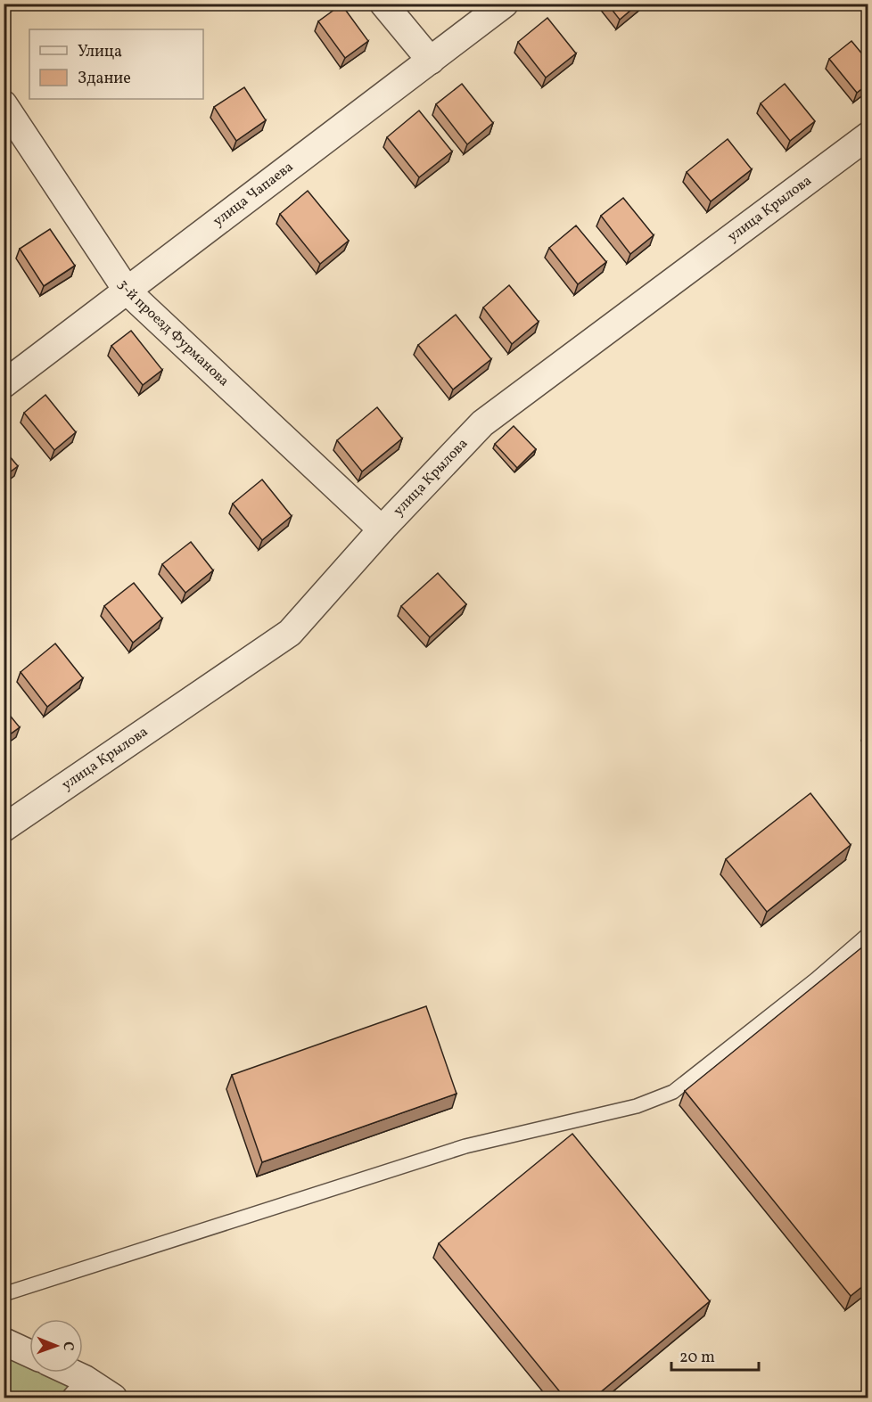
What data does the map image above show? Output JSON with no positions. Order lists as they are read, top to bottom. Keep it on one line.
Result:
{"streets":{"street":["улица Чапаева","улица Крылова","3-й проезд Фурманова"]},"crossings":[["улица Чапаева","3-й проезд Фурманова"],["улица Крылова","3-й проезд Фурманова"]],"legend":["Улица","Здание"],"scale_bar":"20 m","north":"right"}
